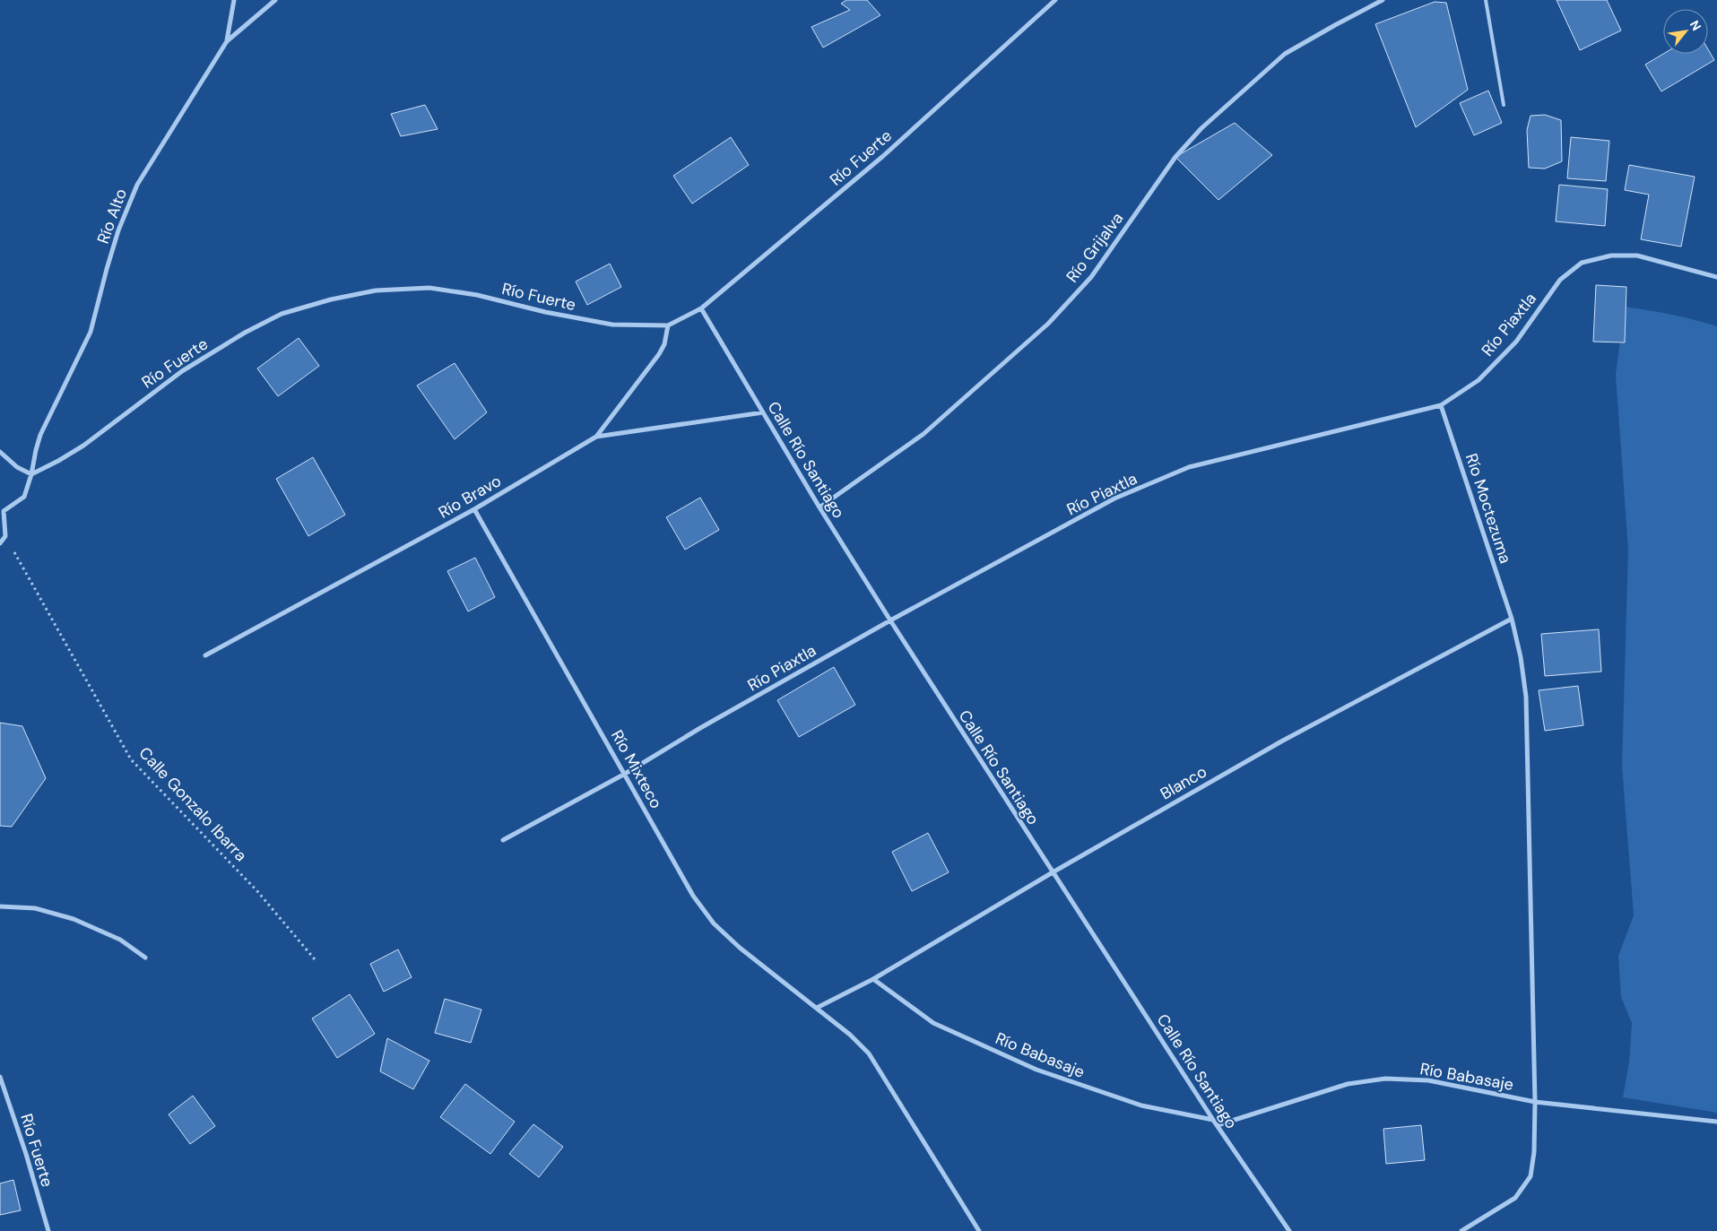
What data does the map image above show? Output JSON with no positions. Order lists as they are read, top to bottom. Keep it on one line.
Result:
{"streets":{"street":["Río Fuerte","Río Alto","Río Grijalva","Río Piaxtla","Calle Río Santiago","Río Bravo","Río Moctezuma","Río Mixteco","Blanco","Río Babasaje"],"path":["Calle Gonzalo Ibarra"]},"crossings":[["Río Fuerte","Río Alto"],["Río Fuerte","Calle Río Santiago"],["Río Grijalva","Calle Río Santiago"],["Río Piaxtla","Calle Río Santiago"],["Río Piaxtla","Río Moctezuma"],["Río Piaxtla","Río Mixteco"],["Calle Río Santiago","Río Bravo"],["Calle Río Santiago","Blanco"],["Calle Río Santiago","Río Babasaje"],["Río Bravo","Río Mixteco"],["Río Moctezuma","Blanco"],["Río Moctezuma","Río Babasaje"],["Río Mixteco","Blanco"],["Blanco","Río Babasaje"]],"north":"top right"}
